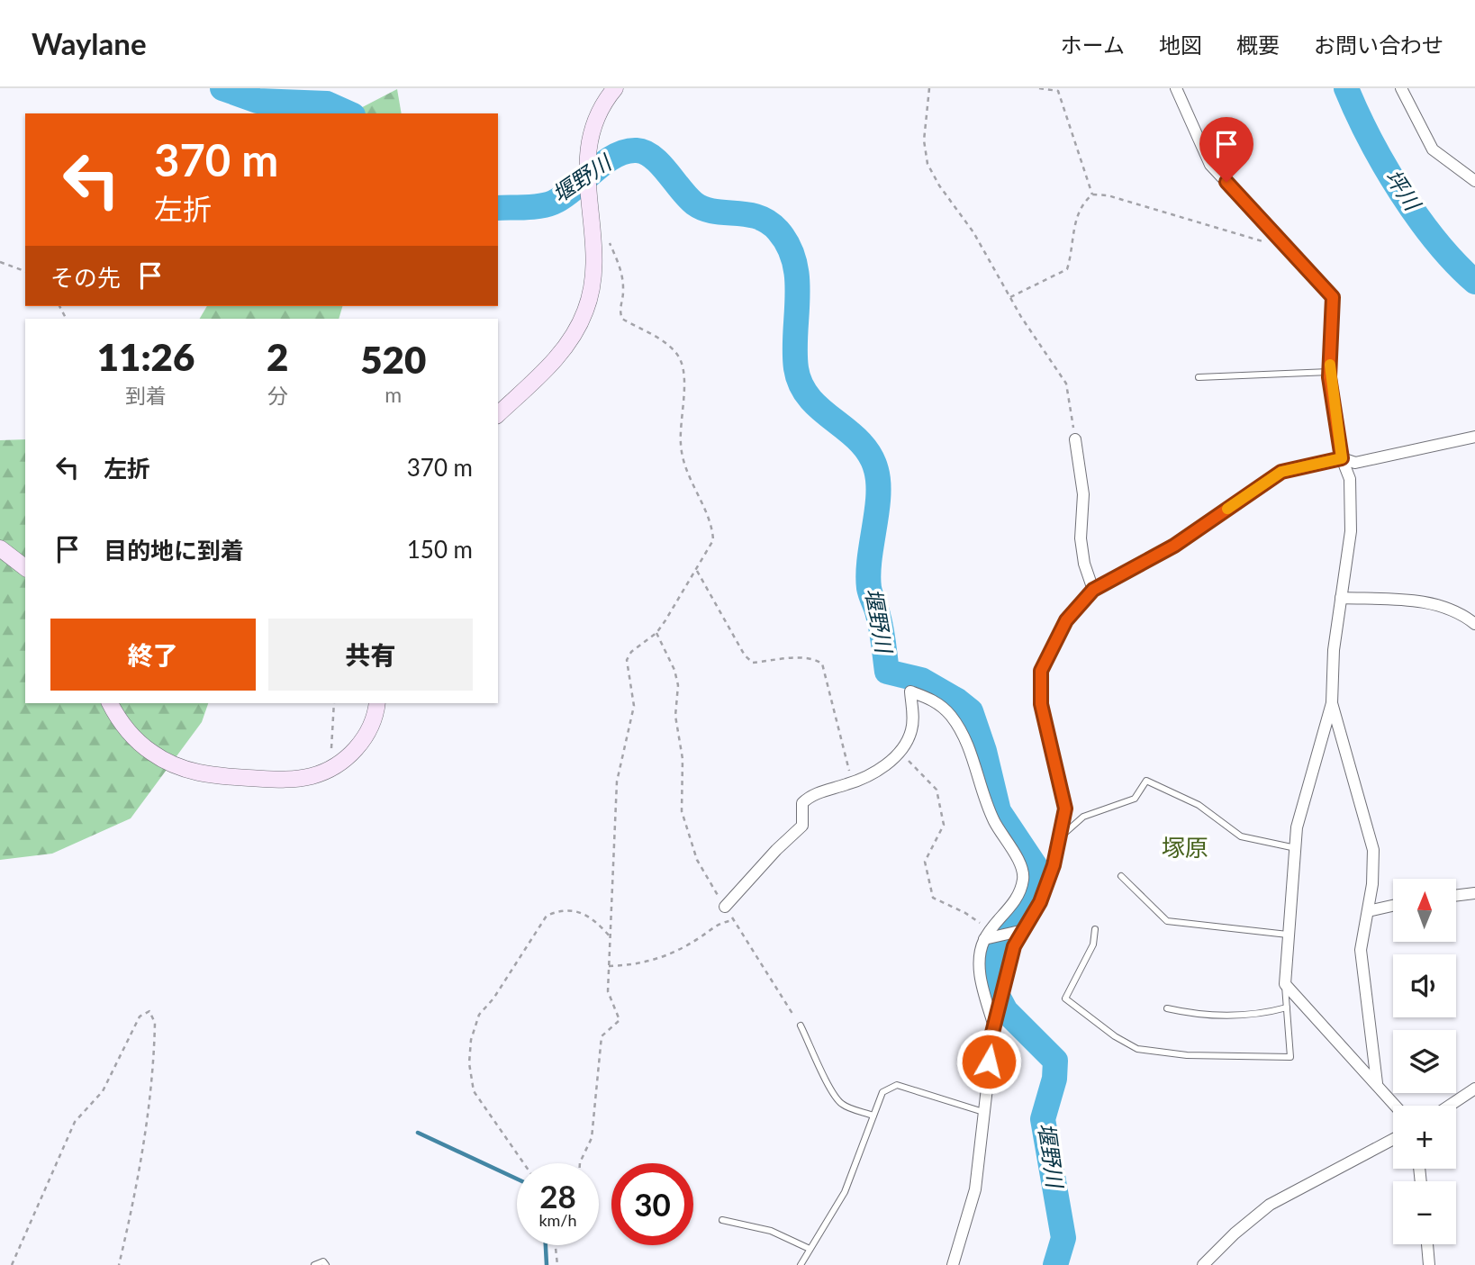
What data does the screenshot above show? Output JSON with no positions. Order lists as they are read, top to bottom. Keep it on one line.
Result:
{"districts":["塚原"],"water":["堰野川","坪川"],"north":"top","page":{"header":"Waylane","nav":["ホーム","地図","概要","お問い合わせ"],"turn":["370 m","左折"],"then":"その先","eta":["11:26","到着","2","分","520","m"],"list":[{"name":"左折","value":"370 m"},{"name":"目的地に到着","value":"150 m"}],"buttons":["終了","共有"],"map_buttons":["+","−"],"speed":"28 km/h","limit":"30"}}
